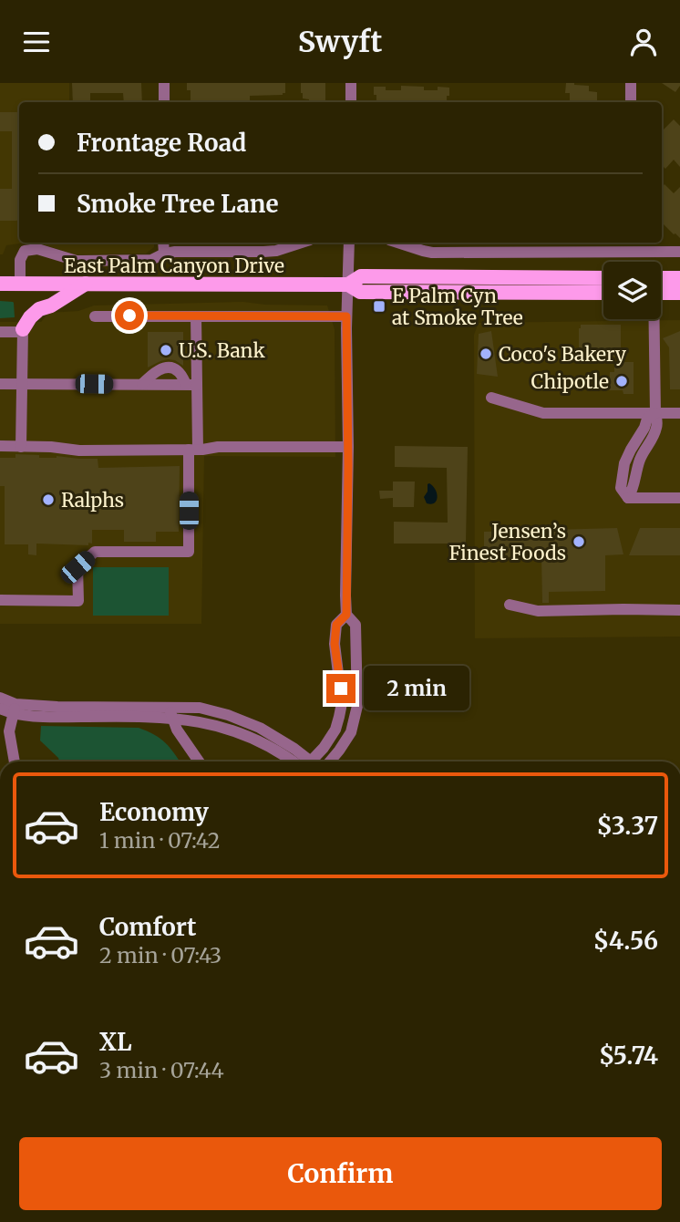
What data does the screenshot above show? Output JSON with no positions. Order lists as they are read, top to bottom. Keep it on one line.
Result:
{"streets":{"main road":["East Palm Canyon Drive"]},"places":{"transit":["E Palm Cyn at Smoke Tree"],"other":["U.S. Bank","Coco's Bakery","Chipotle","Ralphs","Jensen’s Finest Foods"]},"page":{"header":"Swyft","banner":["Frontage Road","Smoke Tree Lane"],"bubble":"2 min","list":[{"name":"Economy","note":"1 min · 07:42","value":"$3.37"},{"name":"Comfort","note":"2 min · 07:43","value":"$4.56"},{"name":"XL","note":"3 min · 07:44","value":"$5.74"}],"buttons":"Confirm"}}
